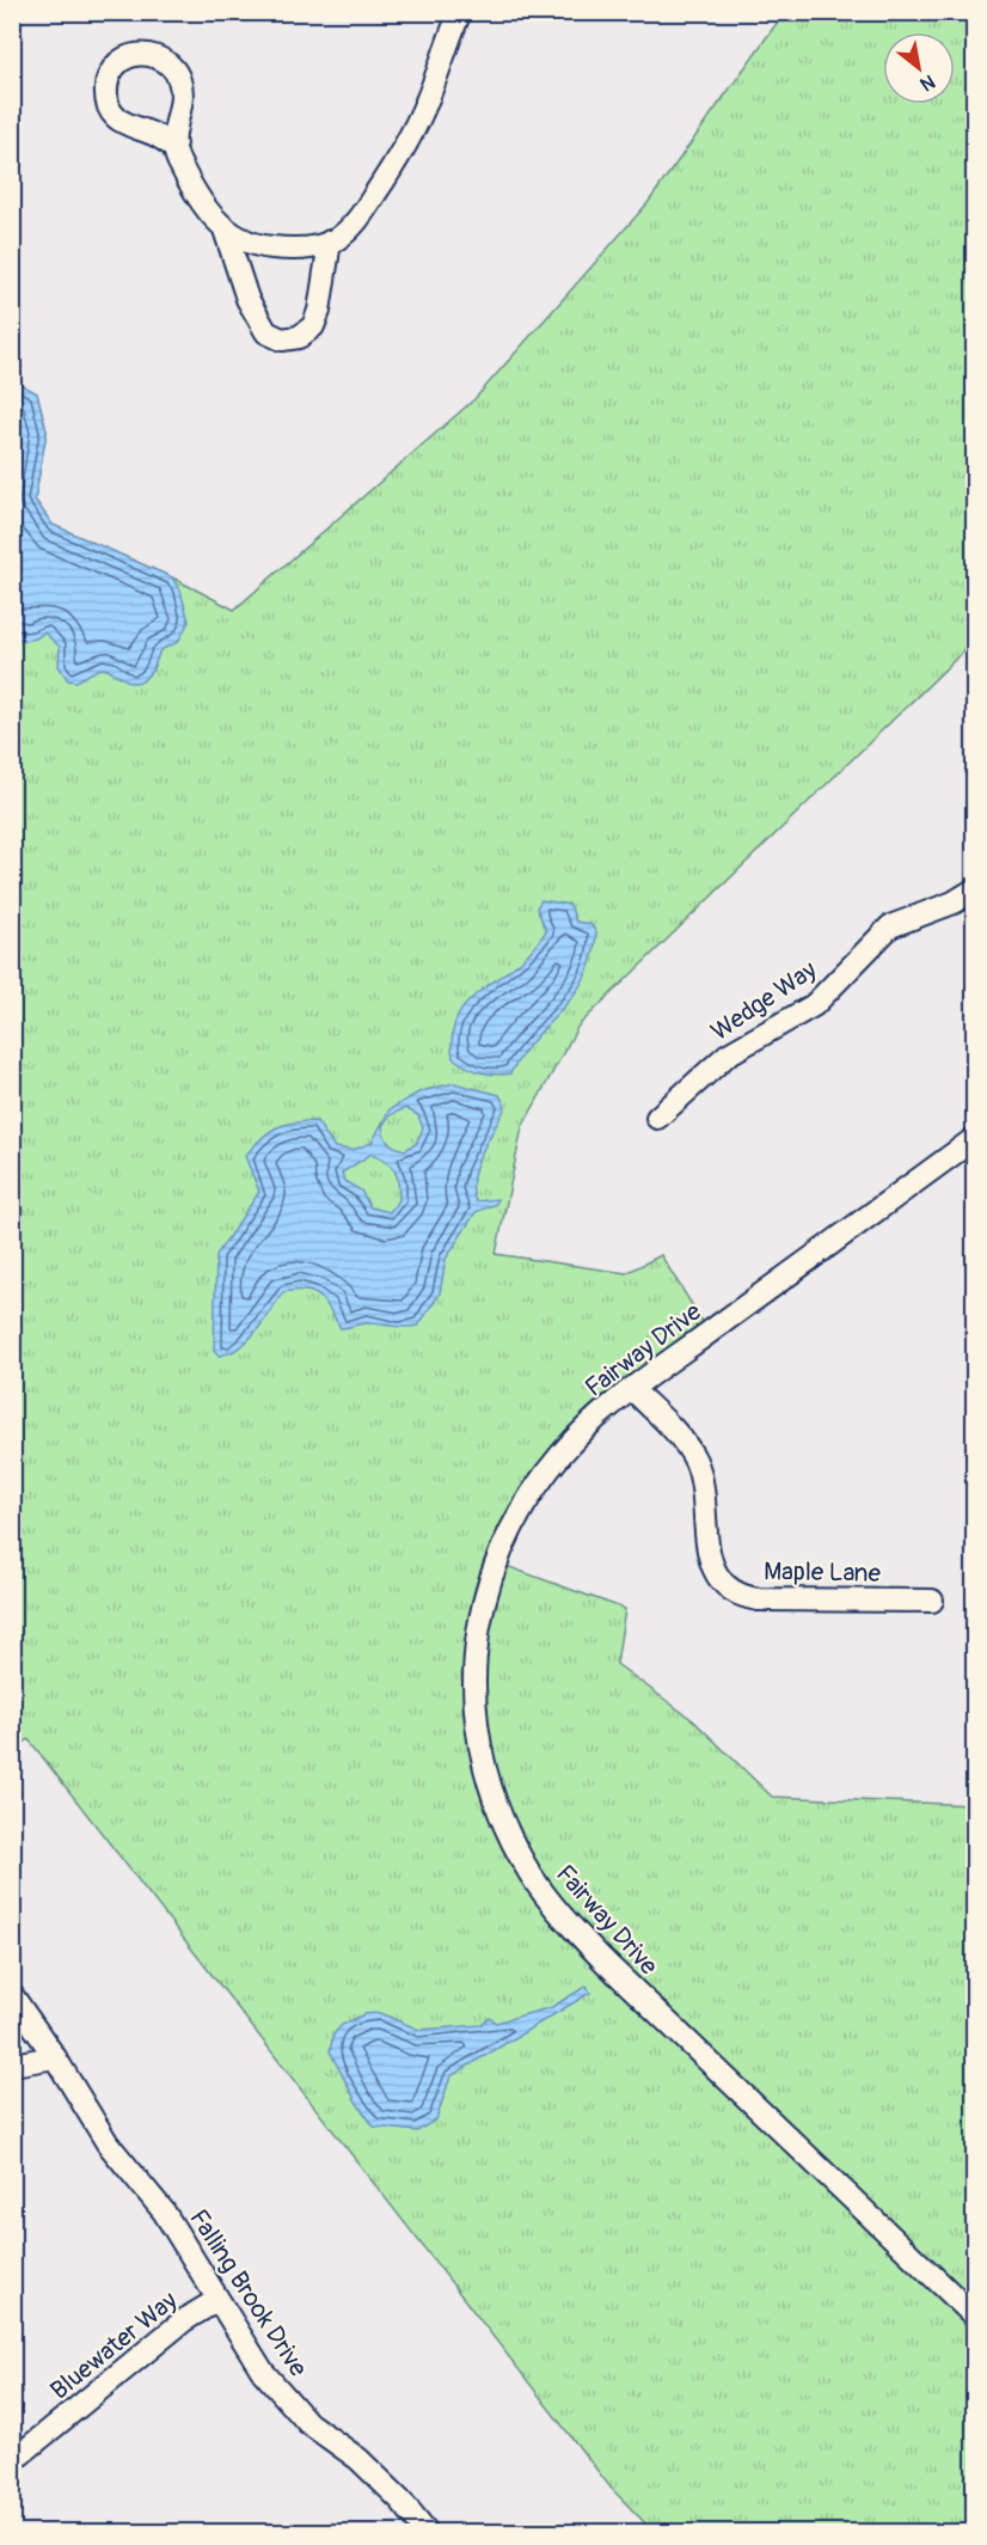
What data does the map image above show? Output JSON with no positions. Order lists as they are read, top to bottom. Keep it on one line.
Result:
{"streets":{"street":["Wedge Way","Fairway Drive","Maple Lane","Falling Brook Drive","Bluewater Way"]},"crossings":[["Fairway Drive","Maple Lane"],["Falling Brook Drive","Bluewater Way"]],"north":"bottom right"}
